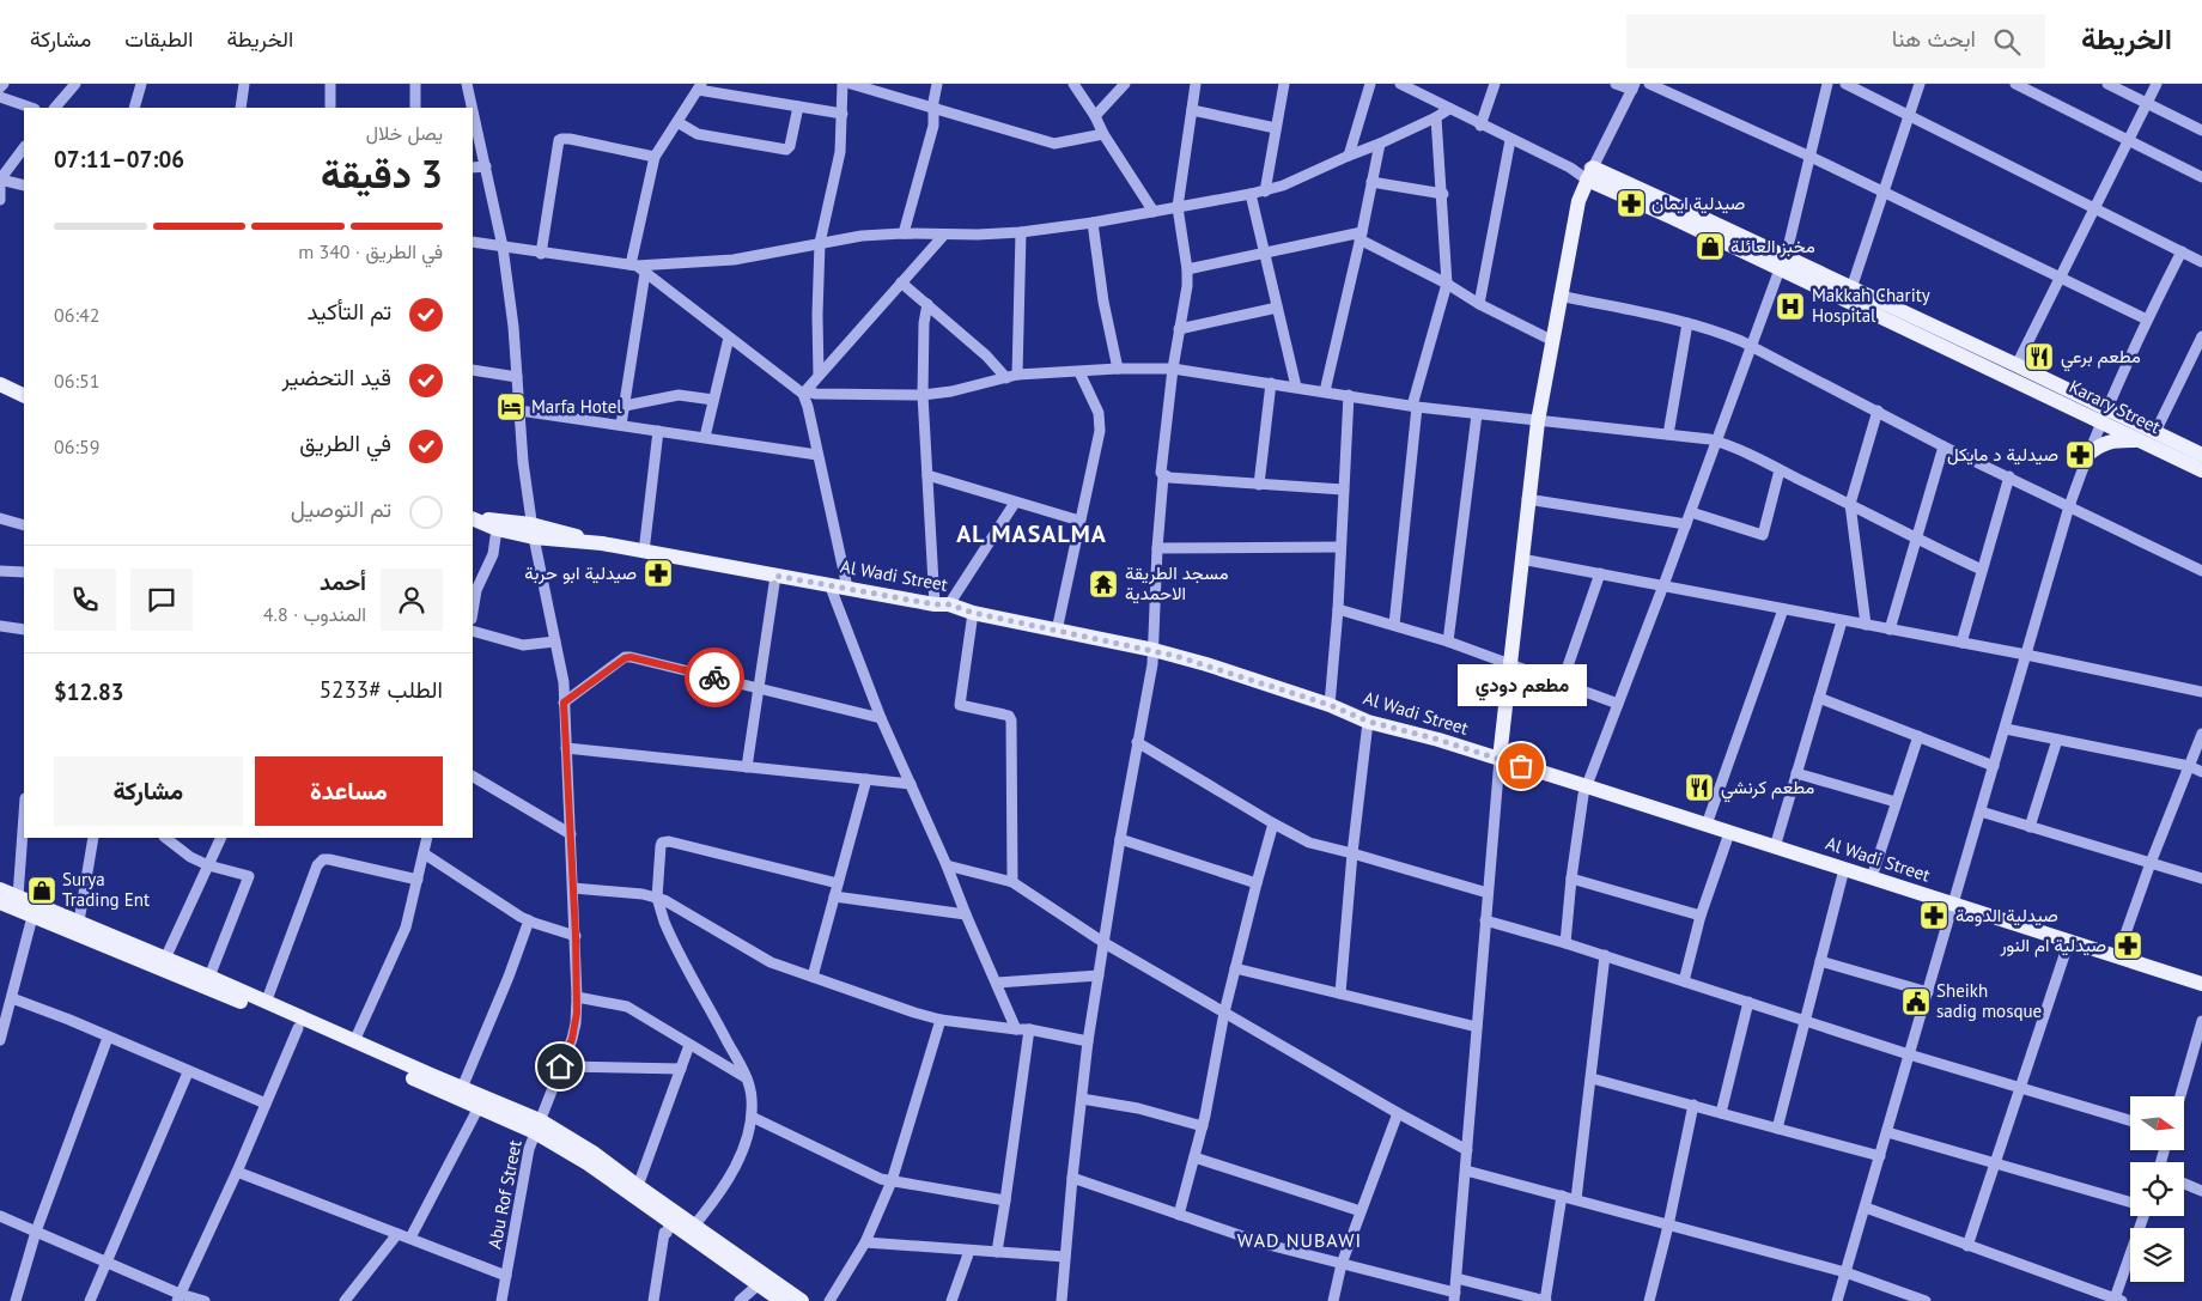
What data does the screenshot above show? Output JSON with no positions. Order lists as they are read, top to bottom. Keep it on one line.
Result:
{"streets":{"main road":["Karary Street","Al Wadi Street"],"street":["Abu Rof Street"]},"crossings":[["Al Wadi Street","Abu Rof Street"]],"districts":["AL MASALMA","WAD NUBAWI"],"places":{"pharmacy":["صيدلية ايمان","صيدلية د مايكل","صيدلية ابو حربة","صيدلية الدومة","صيدلية ام النور"],"shop":["مخبز العائلة","Surya Trading Ent"],"hospital":["Makkah Charity Hospital"],"restaurant":["مطعم برعي","مطعم كرنشي"],"hotel":["Marfa Hotel"],"temple":["مسجد الطريقة الاحمدية"],"other":["مطعم دودي"],"public building":["Sheikh sadig mosque"]},"north":"right","page":{"header":"الخريطة","search":"ابحث هنا","nav":["الخريطة","الطبقات","مشاركة"],"heading":["3 دقيقة","يصل خلال","07:06–07:11"],"panel":["أحمد","المندوب · 4.8","الطلب #5233","$12.83"],"bar":"في الطريق · 340 m","list":[["تم التأكيد","06:42"],["قيد التحضير","06:51"],["في الطريق","06:59"],"تم التوصيل"],"bubble":"مطعم دودي","buttons":["مساعدة","مشاركة"]}}
